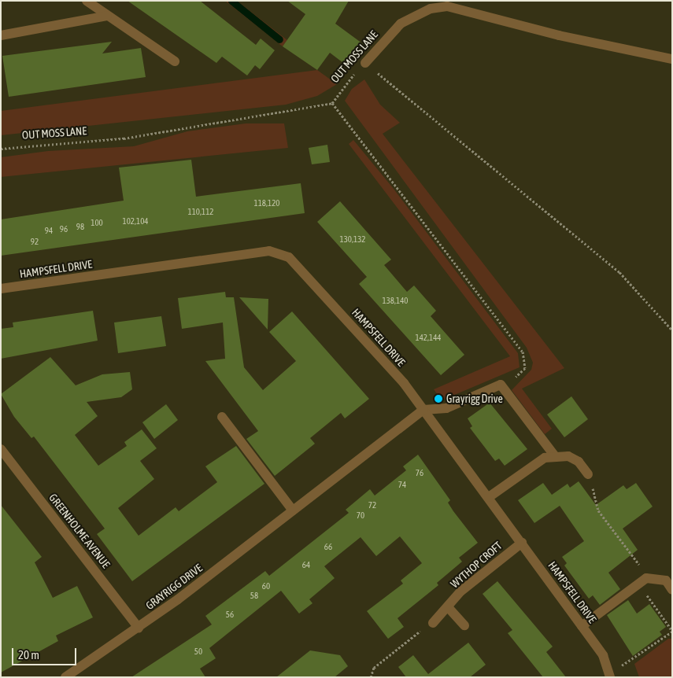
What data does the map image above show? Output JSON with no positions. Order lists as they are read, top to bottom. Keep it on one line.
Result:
{"streets":{"street":["OUT MOSS LANE","HAMPSFELL DRIVE","GREENHOLME AVENUE","WYTHOP CROFT","GRAYRIGG DRIVE"]},"crossings":[["HAMPSFELL DRIVE","WYTHOP CROFT"],["HAMPSFELL DRIVE","GRAYRIGG DRIVE"],["GREENHOLME AVENUE","GRAYRIGG DRIVE"]],"places":["Grayrigg Drive"],"house_numbers":["118,120","110,112","102,104","100","98","96","94","130,132","92","138,140","142,144","76","74","72","70","66","64","60","58","56","50"],"scale_bar":"20 m"}
